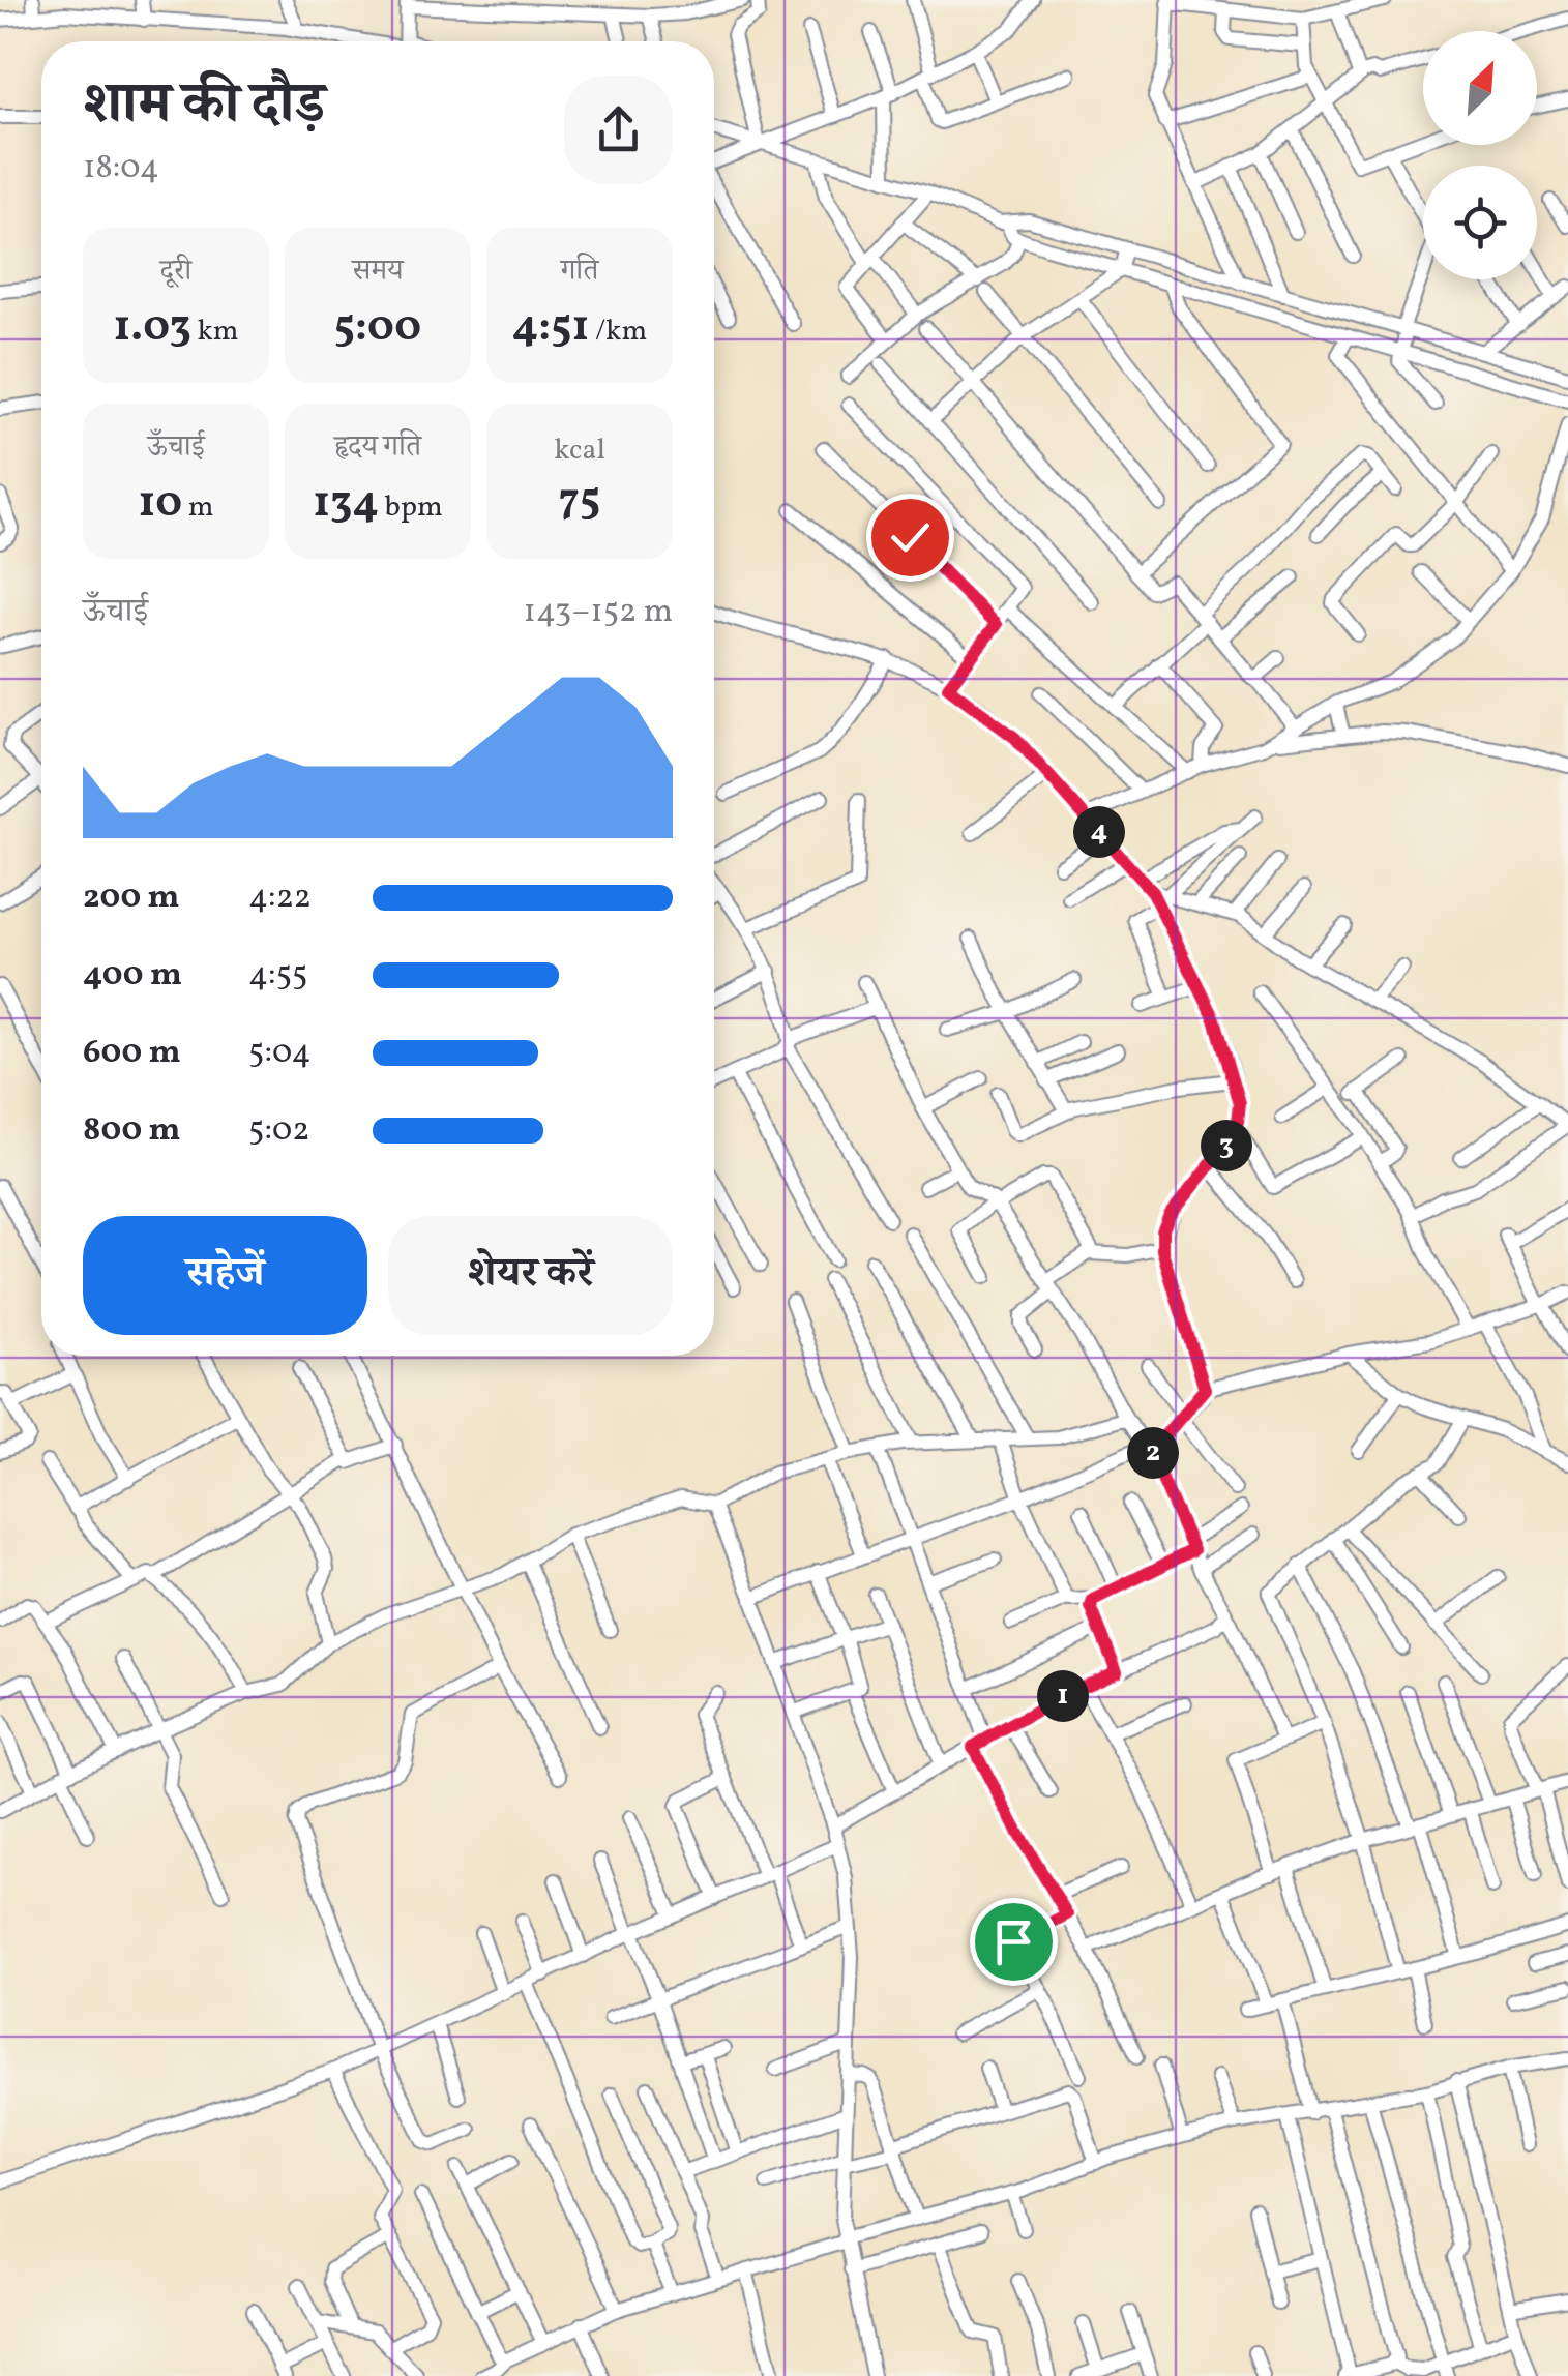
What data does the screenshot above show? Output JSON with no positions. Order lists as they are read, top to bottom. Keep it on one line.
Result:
{"north":"top right","page":{"heading":["शाम की दौड़","18:04"],"stats":[["दूरी","1.03 km"],["समय","5:00"],["गति","4:51 /km"],["ऊँचाई","10 m"],["हृदय गति","134 bpm"],["kcal","75"]],"chart":["ऊँचाई","143–152 m"],"pins":["4","3","2","1"],"list":[{"name":"200 m","note":"4:22"},{"name":"400 m","note":"4:55"},{"name":"600 m","note":"5:04"},{"name":"800 m","note":"5:02"}],"buttons":["सहेजें","शेयर करें"]}}
